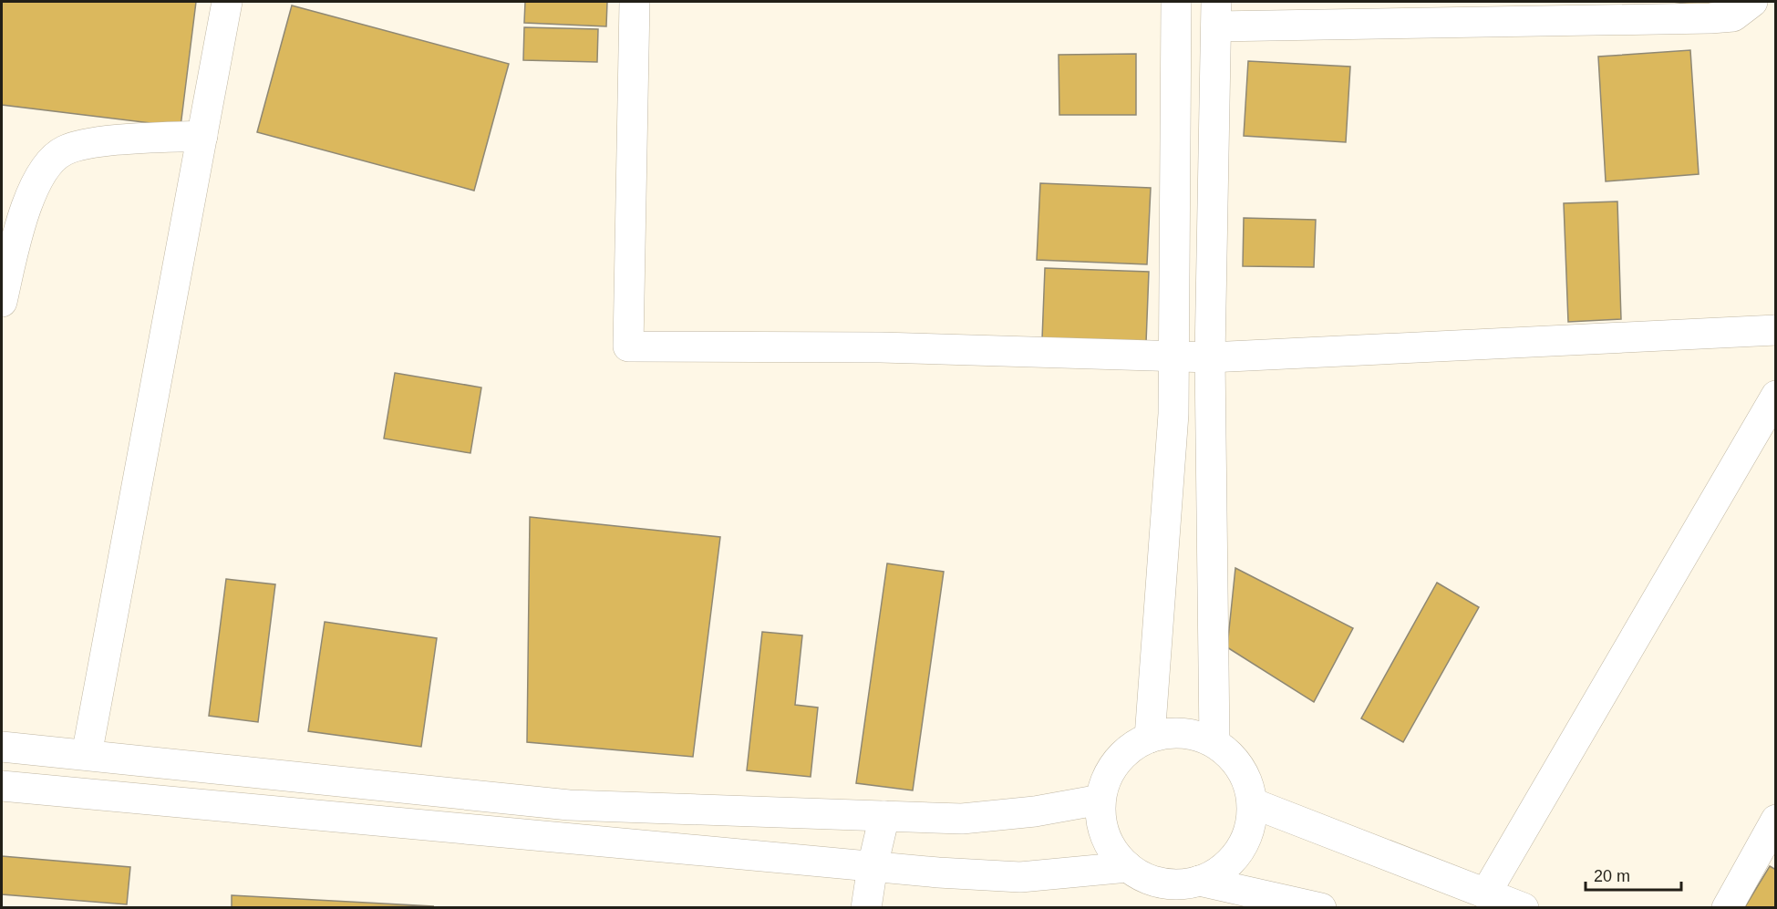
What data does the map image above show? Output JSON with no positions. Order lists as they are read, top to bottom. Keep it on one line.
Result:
{"scale_bar":"20 m"}
